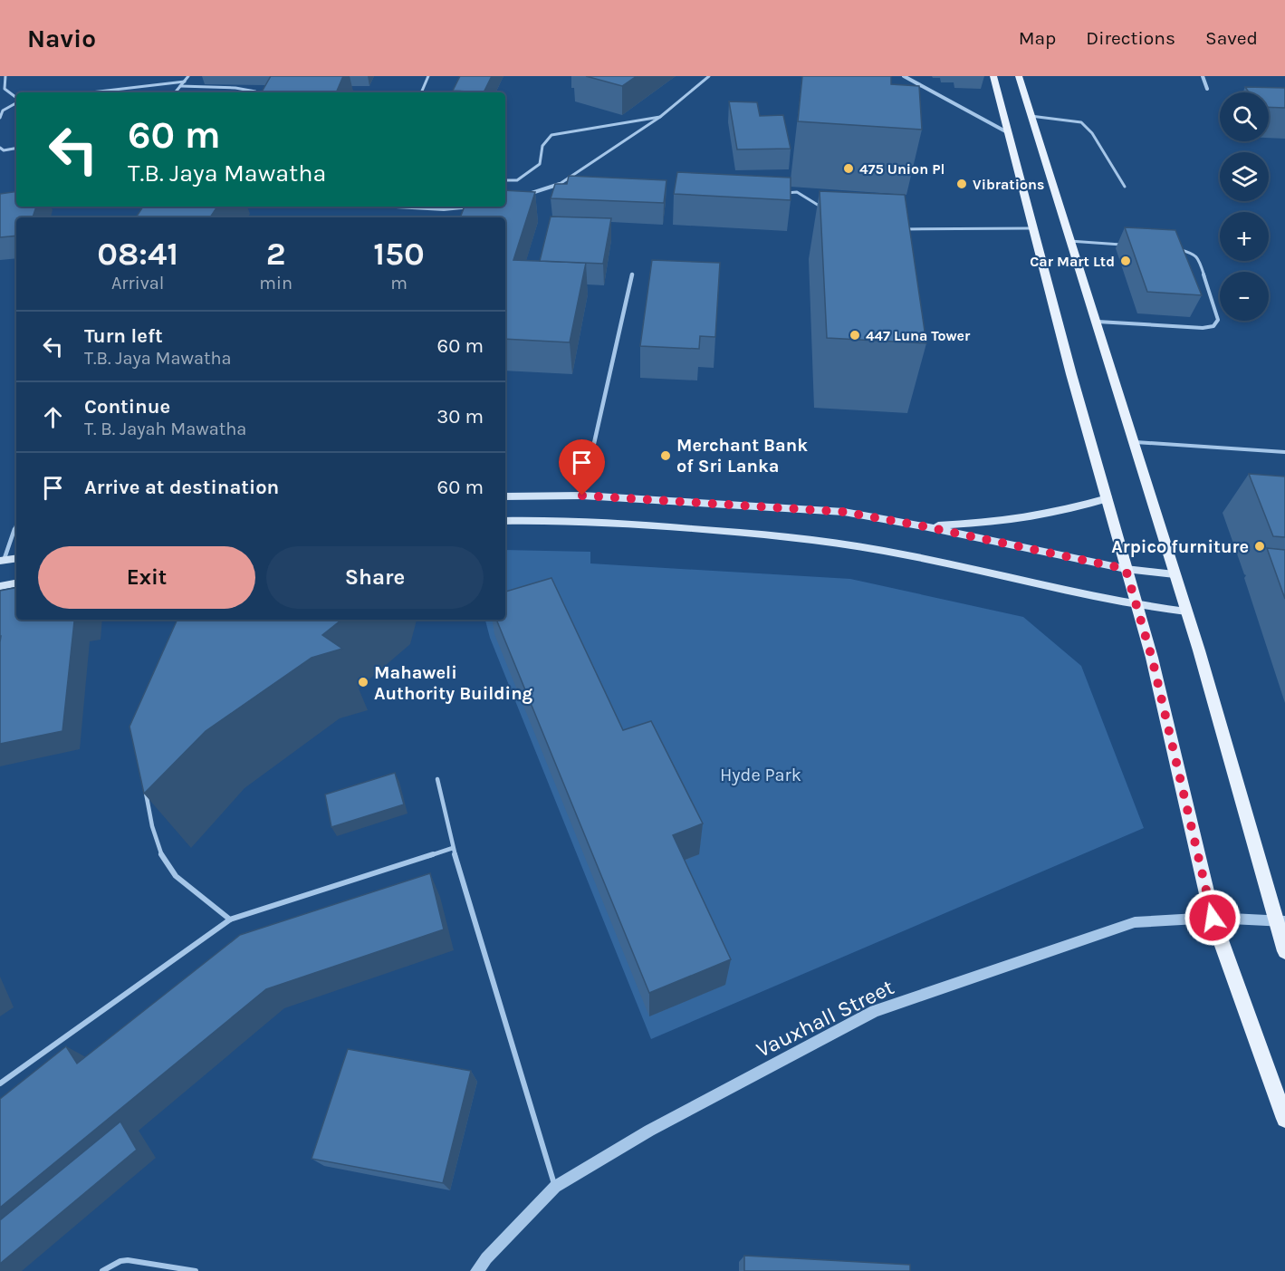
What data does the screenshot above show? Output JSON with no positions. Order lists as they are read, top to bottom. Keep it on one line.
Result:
{"streets":{"street":["Vauxhall Street"]},"parks":["Hyde Park"],"places":["475 Union Pl","Vibrations","Car Mart Ltd","447 Luna Tower","Merchant Bank of Sri Lanka","Arpico furniture","Mahaweli Authority Building"],"page":{"header":"Navio","nav":["Map","Directions","Saved"],"map_buttons":["+","−"],"turn":["60 m","T.B. Jaya Mawatha"],"eta":["08:41","Arrival","2","min","150","m"],"list":[{"name":"Turn left","note":"T.B. Jaya Mawatha","value":"60 m"},{"name":"Continue","note":"T. B. Jayah Mawatha","value":"30 m"},{"name":"Arrive at destination","value":"60 m"}],"buttons":["Exit","Share"]}}
